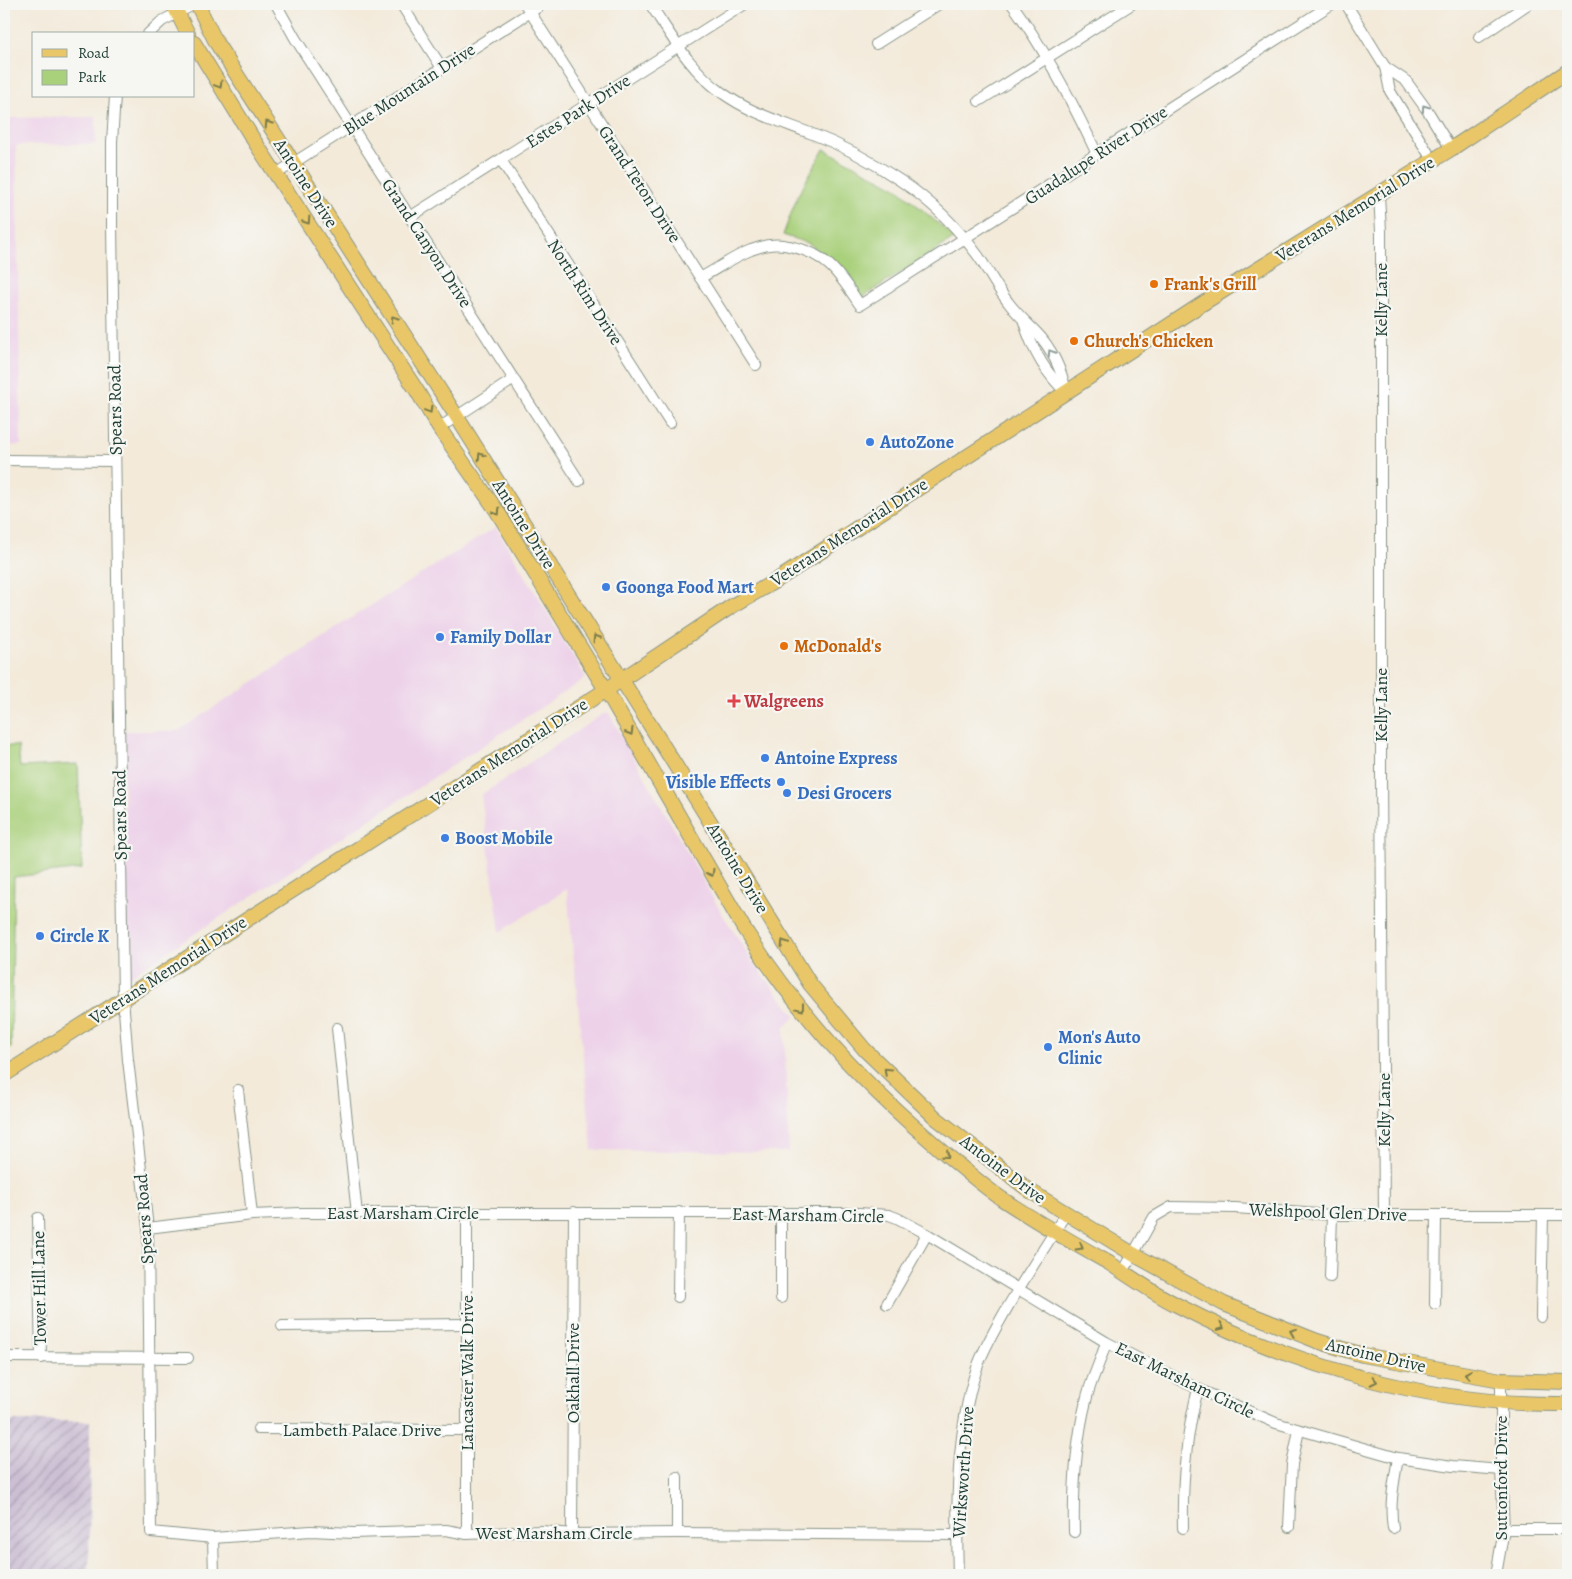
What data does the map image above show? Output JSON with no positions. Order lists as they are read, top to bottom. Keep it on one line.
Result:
{"streets":{"main road":["Antoine Drive","Veterans Memorial Drive"],"street":["Blue Mountain Drive","Estes Park Drive","Guadalupe River Drive","Grand Teton Drive","Grand Canyon Drive","North Rim Drive","Kelly Lane","Spears Road","Welshpool Glen Drive","East Marsham Circle","Tower Hill Lane","Lancaster Walk Drive","Oakhall Drive","Lambeth Palace Drive","Wirksworth Drive","Suttonford Drive","West Marsham Circle"]},"crossings":[["Blue Mountain Drive","Antoine Drive"],["Blue Mountain Drive","Grand Teton Drive"],["Blue Mountain Drive","Grand Canyon Drive"],["Estes Park Drive","Grand Teton Drive"],["Estes Park Drive","Grand Canyon Drive"],["Estes Park Drive","North Rim Drive"],["Guadalupe River Drive","Grand Teton Drive"],["Antoine Drive","Veterans Memorial Drive"],["Antoine Drive","Welshpool Glen Drive"],["Antoine Drive","Wirksworth Drive"],["Antoine Drive","Suttonford Drive"],["Veterans Memorial Drive","Kelly Lane"],["Veterans Memorial Drive","Spears Road"],["Kelly Lane","Welshpool Glen Drive"],["Spears Road","East Marsham Circle"],["Spears Road","West Marsham Circle"],["East Marsham Circle","Lancaster Walk Drive"],["East Marsham Circle","Oakhall Drive"],["East Marsham Circle","Wirksworth Drive"],["East Marsham Circle","Suttonford Drive"],["Lancaster Walk Drive","Lambeth Palace Drive"],["Lancaster Walk Drive","West Marsham Circle"],["Oakhall Drive","West Marsham Circle"],["Wirksworth Drive","West Marsham Circle"]],"places":{"other":["Frank's Grill","Church's Chicken","AutoZone","Goonga Food Mart","Family Dollar","McDonald's","Antoine Express","Visible Effects","Desi Grocers","Boost Mobile","Circle K","Mon's Auto Clinic"],"health":["Walgreens"]},"legend":["Road","Park"]}
